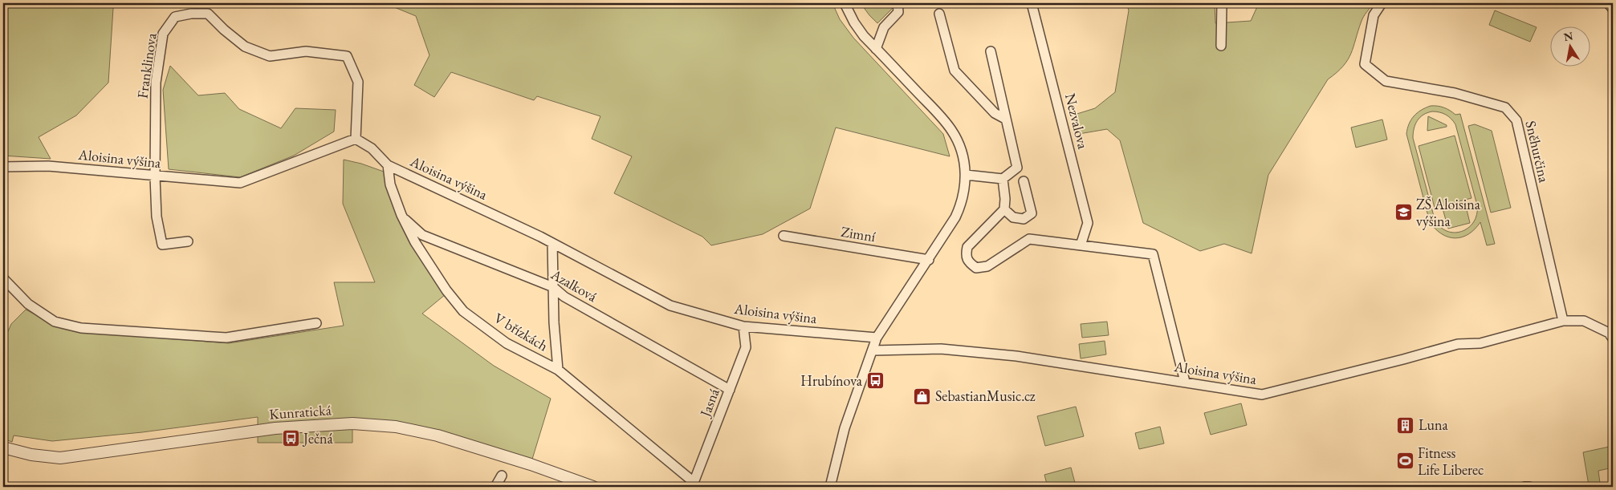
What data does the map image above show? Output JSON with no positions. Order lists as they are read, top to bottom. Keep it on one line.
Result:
{"streets":{"street":["Franklinova","Nezvalova","Sněhurčina","Aloisina výšina","Zimní","Azalková","V břízkách","Jasná","Kunratická"]},"crossings":[["Franklinova","Aloisina výšina"],["Sněhurčina","Aloisina výšina"],["Aloisina výšina","V břízkách"],["Aloisina výšina","Jasná"],["Azalková","V břízkách"],["Azalková","Jasná"],["V břízkách","Jasná"]],"places":{"school or university":["ZŠ Aloisina výšina"],"bus stop":["Hrubínova","Ječná"],"shop":["SebastianMusic.cz"],"building":["Luna"],"sports":["Fitness Life Liberec"]},"north":"top"}
